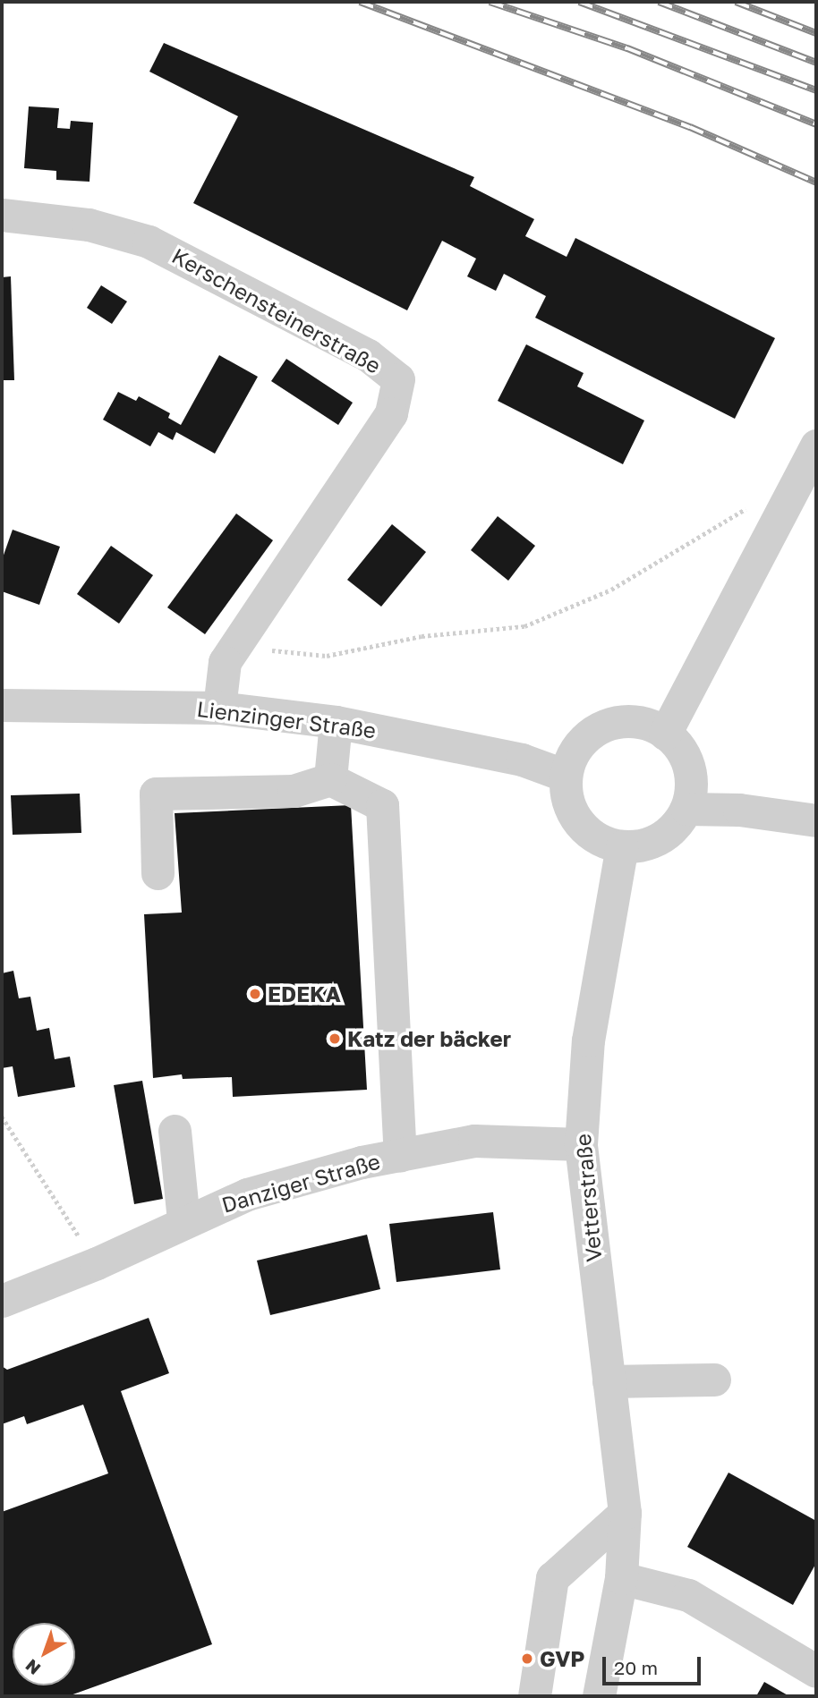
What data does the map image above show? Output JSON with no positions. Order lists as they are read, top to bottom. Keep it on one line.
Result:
{"streets":{"street":["Kerschensteinerstraße","Lienzinger Straße","Danziger Straße","Vetterstraße"]},"crossings":[["Kerschensteinerstraße","Lienzinger Straße"],["Lienzinger Straße","Vetterstraße"],["Danziger Straße","Vetterstraße"]],"places":["EDEKA","Katz der bäcker","GVP"],"scale_bar":"20 m","north":"bottom left"}
